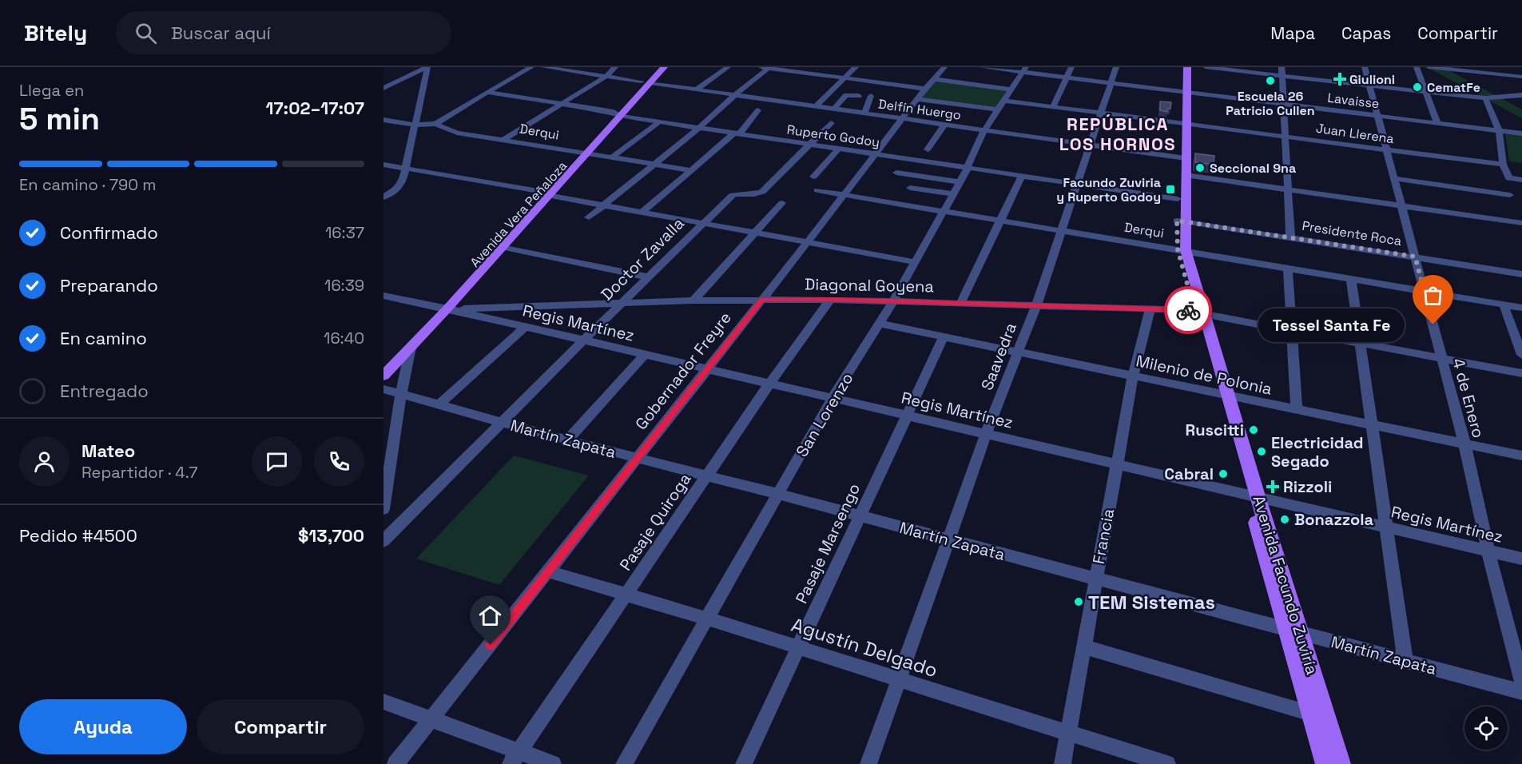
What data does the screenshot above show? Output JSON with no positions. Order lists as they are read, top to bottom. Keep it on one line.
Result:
{"streets":{"main road":["Avenida Vera Peñaloza","Avenida Facundo Zuviría"],"street":["Lavaisse","Delfín Huergo","Derqui","Juan Llerena","Ruperto Godoy","Presidente Roca","Doctor Zavalla","Diagonal Goyena","Regis Martínez","Saavedra","Gobernador Freyre","Milenio de Polonia","4 de Enero","San Lorenzo","Martín Zapata","Pasaje Quiroga","Francia","Pasaje Marsengo","Agustín Delgado"]},"crossings":[["Lavaisse","Saavedra"],["Lavaisse","4 de Enero"],["Lavaisse","San Lorenzo"],["Lavaisse","Avenida Facundo Zuviría"],["Delfín Huergo","Avenida Vera Peñaloza"],["Delfín Huergo","Saavedra"],["Delfín Huergo","Gobernador Freyre"],["Delfín Huergo","San Lorenzo"],["Delfín Huergo","Avenida Facundo Zuviría"],["Derqui","Avenida Vera Peñaloza"],["Derqui","Saavedra"],["Derqui","Gobernador Freyre"],["Derqui","4 de Enero"],["Derqui","San Lorenzo"],["Derqui","Avenida Facundo Zuviría"],["Juan Llerena","Saavedra"],["Juan Llerena","4 de Enero"],["Juan Llerena","San Lorenzo"],["Juan Llerena","Avenida Facundo Zuviría"],["Ruperto Godoy","Avenida Vera Peñaloza"],["Ruperto Godoy","Doctor Zavalla"],["Ruperto Godoy","Saavedra"],["Ruperto Godoy","Gobernador Freyre"],["Ruperto Godoy","San Lorenzo"],["Ruperto Godoy","Avenida Facundo Zuviría"],["Avenida Vera Peñaloza","Diagonal Goyena"],["Avenida Vera Peñaloza","Regis Martínez"],["Presidente Roca","4 de Enero"],["Presidente Roca","Avenida Facundo Zuviría"],["Doctor Zavalla","Diagonal Goyena"],["Doctor Zavalla","Regis Martínez"],["Doctor Zavalla","Martín Zapata"],["Diagonal Goyena","Regis Martínez"],["Diagonal Goyena","Saavedra"],["Diagonal Goyena","Gobernador Freyre"],["Diagonal Goyena","4 de Enero"],["Diagonal Goyena","San Lorenzo"],["Diagonal Goyena","Pasaje Quiroga"],["Diagonal Goyena","Francia"],["Diagonal Goyena","Avenida Facundo Zuviría"],["Regis Martínez","Saavedra"],["Regis Martínez","Gobernador Freyre"],["Regis Martínez","4 de Enero"],["Regis Martínez","San Lorenzo"],["Regis Martínez","Pasaje Quiroga"],["Regis Martínez","Francia"],["Regis Martínez","Pasaje Marsengo"],["Regis Martínez","Avenida Facundo Zuviría"],["Saavedra","Milenio de Polonia"],["Saavedra","Martín Zapata"],["Saavedra","Agustín Delgado"],["Gobernador Freyre","Martín Zapata"],["Gobernador Freyre","Agustín Delgado"],["Milenio de Polonia","4 de Enero"],["Milenio de Polonia","San Lorenzo"],["Milenio de Polonia","Francia"],["Milenio de Polonia","Pasaje Marsengo"],["Milenio de Polonia","Avenida Facundo Zuviría"],["San Lorenzo","Martín Zapata"],["San Lorenzo","Agustín Delgado"],["Martín Zapata","Pasaje Quiroga"],["Martín Zapata","Francia"],["Martín Zapata","Pasaje Marsengo"],["Martín Zapata","Avenida Facundo Zuviría"],["Pasaje Quiroga","Agustín Delgado"],["Francia","Agustín Delgado"],["Pasaje Marsengo","Agustín Delgado"]],"districts":["REPÚBLICA LOS HORNOS"],"places":{"health":["Giulioni","Rizzoli"],"other":["Escuela 26 Patricio Cullen","CematFe","Seccional 9na","Tessel Santa Fe","Ruscitti","Electricidad Segado","Cabral","Bonazzola","TEM Sistemas"],"transit":["Facundo Zuviria y Ruperto Godoy"]},"page":{"header":"Bitely","search":"Buscar aquí","nav":["Mapa","Capas","Compartir"],"heading":["5 min","Llega en","17:02–17:07"],"panel":["Mateo","Repartidor · 4.7","Pedido #4500","$13,700"],"bar":"En camino · 790 m","list":[["Confirmado","16:37"],["Preparando","16:39"],["En camino","16:40"],"Entregado"],"bubble":"Tessel Santa Fe","buttons":["Ayuda","Compartir"]}}
